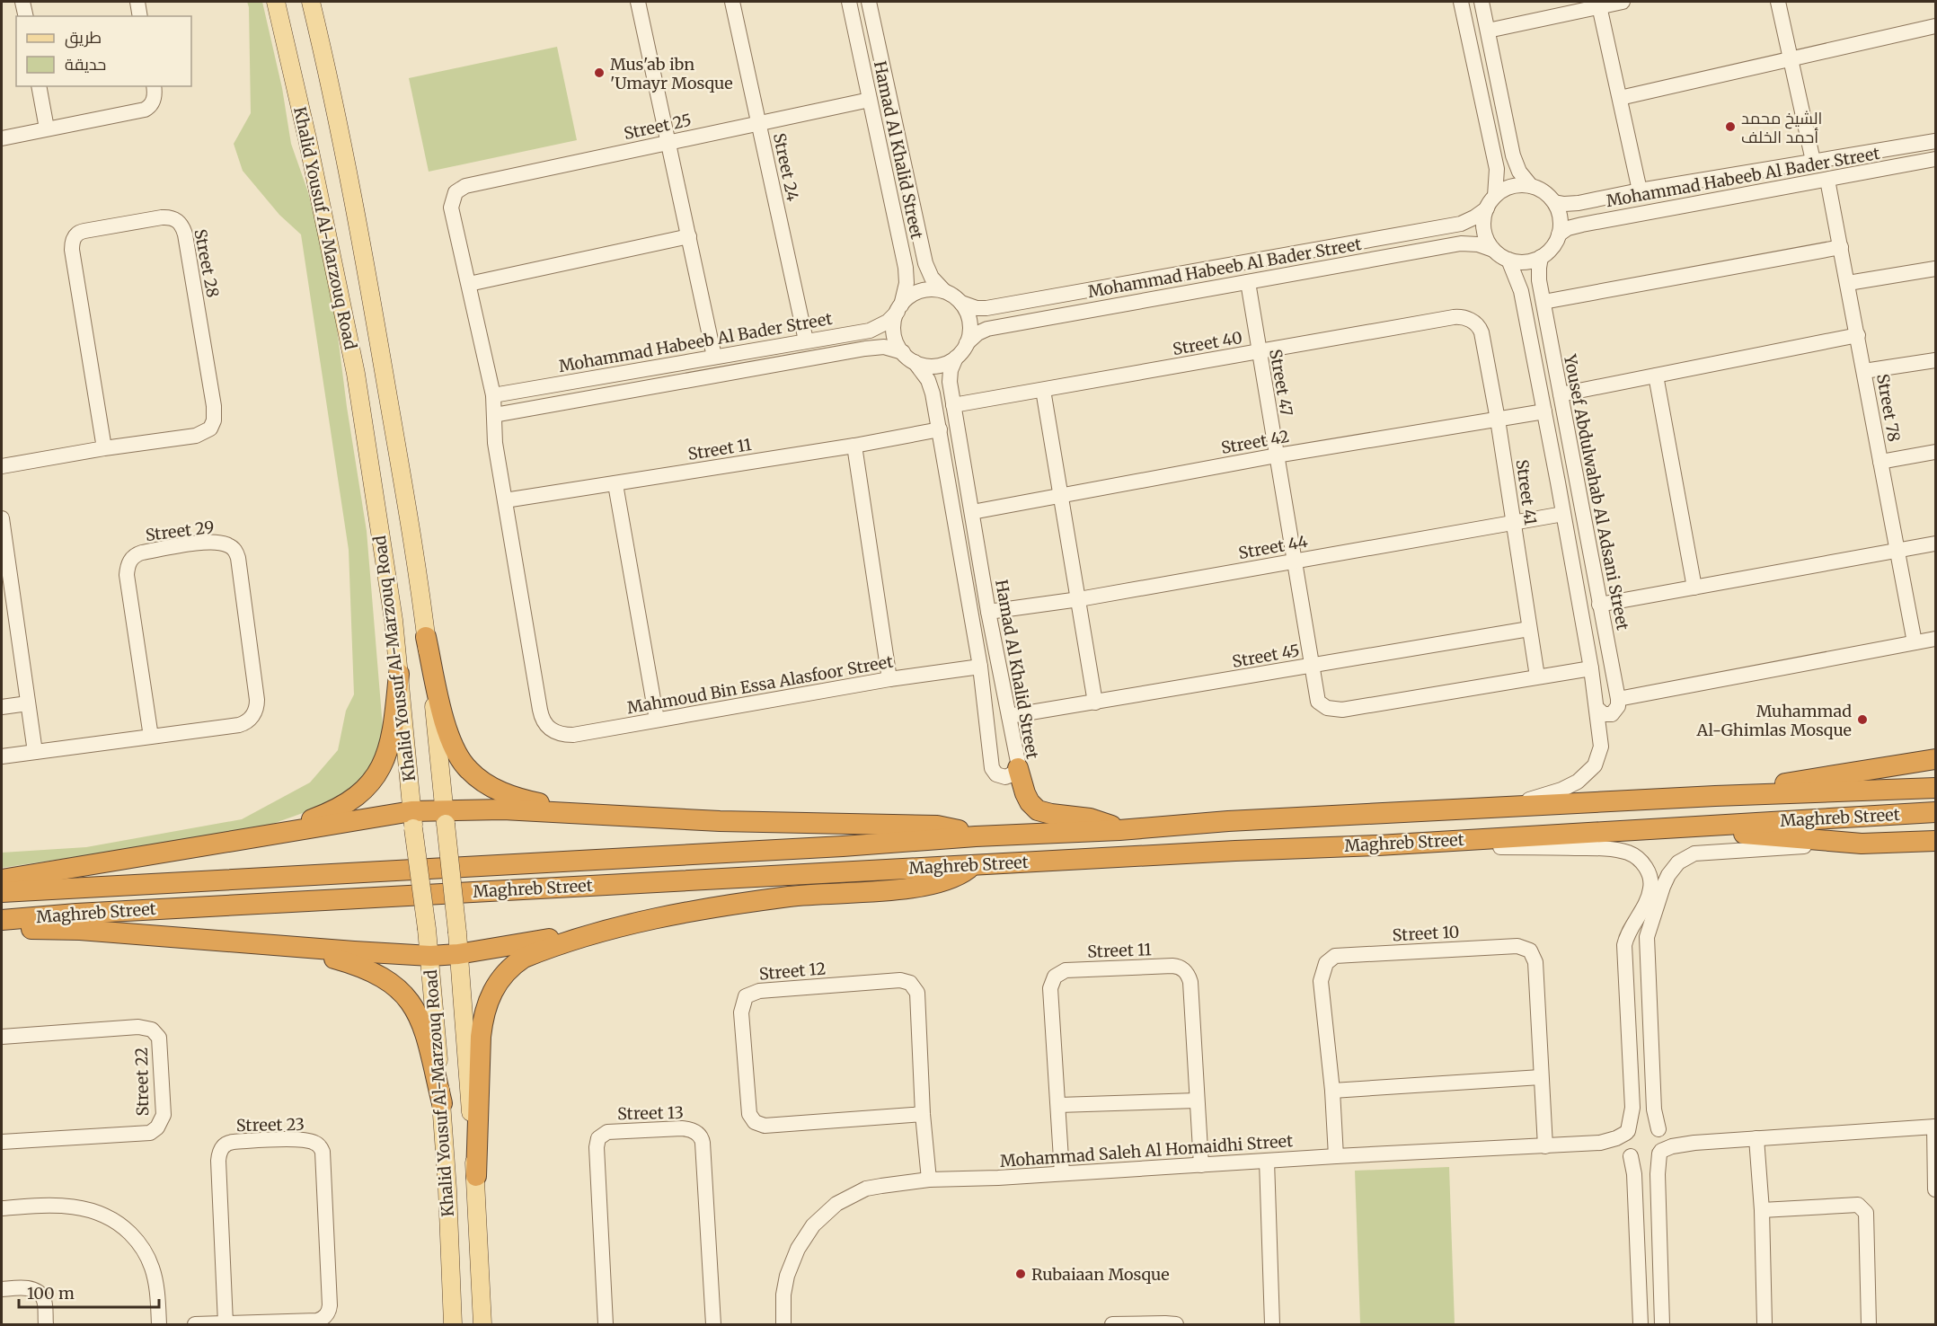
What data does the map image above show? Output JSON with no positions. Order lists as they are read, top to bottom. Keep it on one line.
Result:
{"streets":{"highway":["Maghreb Street"],"main road":["Khalid Yousuf Al-Marzouq Road"],"street":["Street 25","Hamad Al Khalid Street","Street 24","Mohammad Habeeb Al Bader Street","Street 28","Street 40","Street 47","Street 78","Street 42","Street 11","Street 41","Yousef Abdulwahab Al Adsani Street","Street 29","Street 44","Street 45","Mahmoud Bin Essa Alasfoor Street","Street 10","Street 12","Street 22","Street 13","Street 23","Mohammad Saleh Al Homaidhi Street"]},"crossings":[["Street 25","Hamad Al Khalid Street"],["Street 25","Street 24"],["Hamad Al Khalid Street","Mohammad Habeeb Al Bader Street"],["Hamad Al Khalid Street","Street 40"],["Hamad Al Khalid Street","Street 42"],["Hamad Al Khalid Street","Street 11"],["Hamad Al Khalid Street","Street 44"],["Hamad Al Khalid Street","Street 45"],["Hamad Al Khalid Street","Mahmoud Bin Essa Alasfoor Street"],["Street 24","Mohammad Habeeb Al Bader Street"],["Mohammad Habeeb Al Bader Street","Street 47"],["Mohammad Habeeb Al Bader Street","Street 78"],["Mohammad Habeeb Al Bader Street","Yousef Abdulwahab Al Adsani Street"],["Street 40","Street 47"],["Street 40","Street 41"],["Street 47","Street 42"],["Street 47","Street 41"],["Street 47","Street 44"],["Street 47","Street 45"],["Street 42","Street 41"],["Street 11","Mahmoud Bin Essa Alasfoor Street"],["Street 11","Mohammad Saleh Al Homaidhi Street"],["Street 41","Street 44"],["Street 41","Street 45"],["Street 10","Mohammad Saleh Al Homaidhi Street"],["Street 12","Mohammad Saleh Al Homaidhi Street"]],"places":["Mus'ab ibn 'Umayr Mosque","الشيخ محمد أحمد الخلف","Muhammad Al-Ghimlas Mosque","Rubaiaan Mosque"],"legend":["طريق","حديقة"],"scale_bar":"100 m"}
